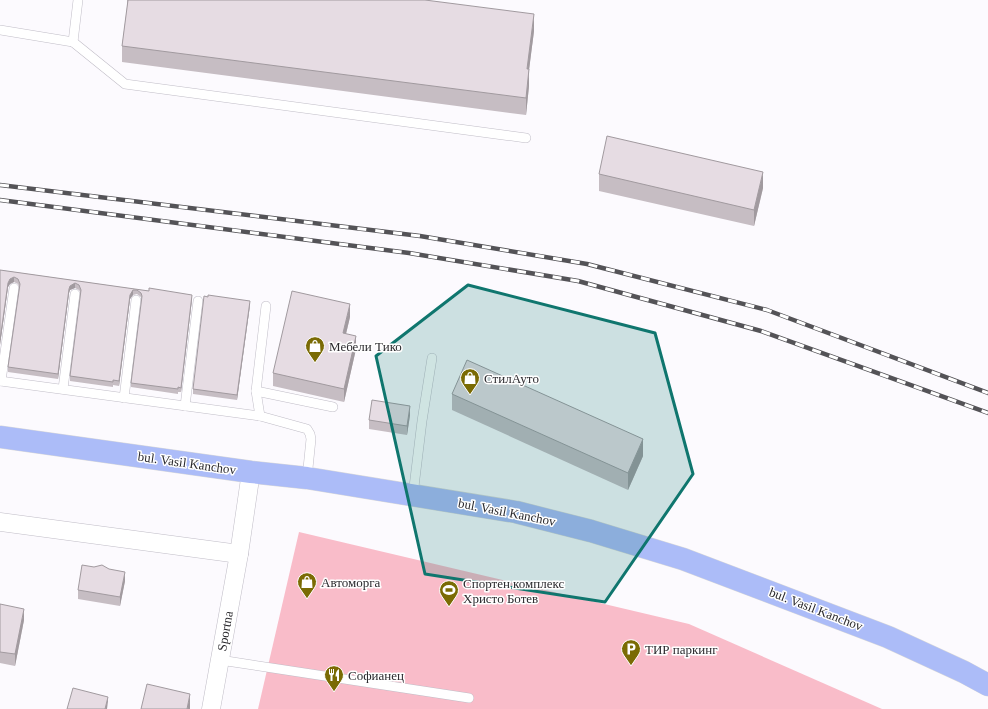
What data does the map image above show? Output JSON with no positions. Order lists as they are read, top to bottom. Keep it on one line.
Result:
{"streets":{"main road":["bul. Vasil Kanchov"],"street":["Sportna"]},"crossings":[["bul. Vasil Kanchov","Sportna"]],"places":{"shop":["Мебели Тико","СтилАуто","Автоморга"],"sports":["Спортен комплекс Христо Ботев"],"parking":["ТИР паркинг"],"restaurant":["Софианец"]}}
